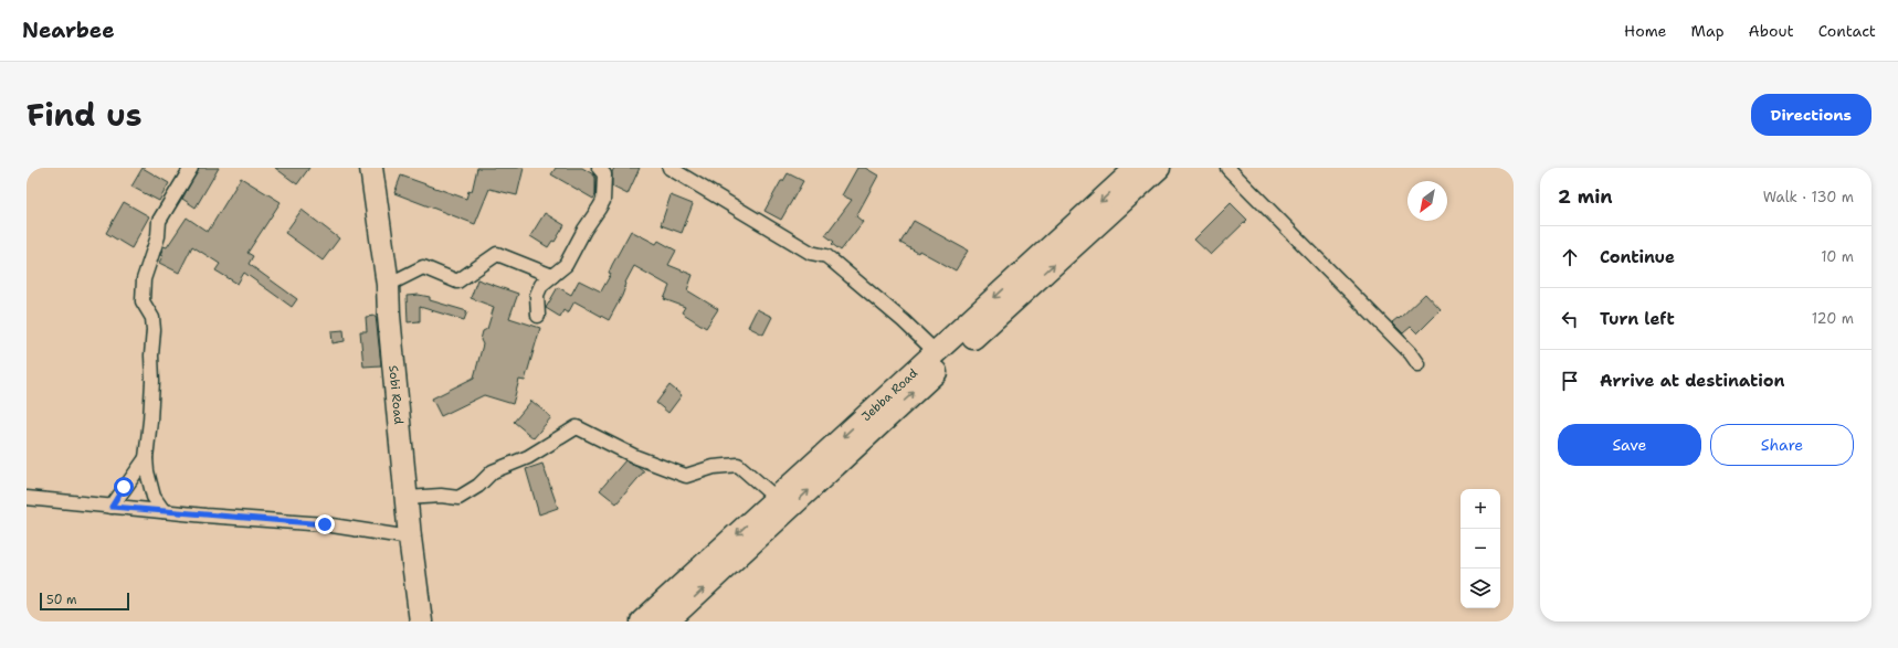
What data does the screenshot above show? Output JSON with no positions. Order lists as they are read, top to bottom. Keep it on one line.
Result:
{"streets":{"highway":["Sobi Road","Jebba Road"]},"scale_bar":"50 m","north":"bottom left","page":{"header":"Nearbee","nav":["Home","Map","About","Contact"],"title":"Find us","buttons":["Directions",["Save","Share"]],"heading":["2 min","Walk · 130 m"],"list":[["Continue","10 m"],["Turn left","120 m"],"Arrive at destination"],"map_buttons":["+","−"],"scale":"50 m"}}
